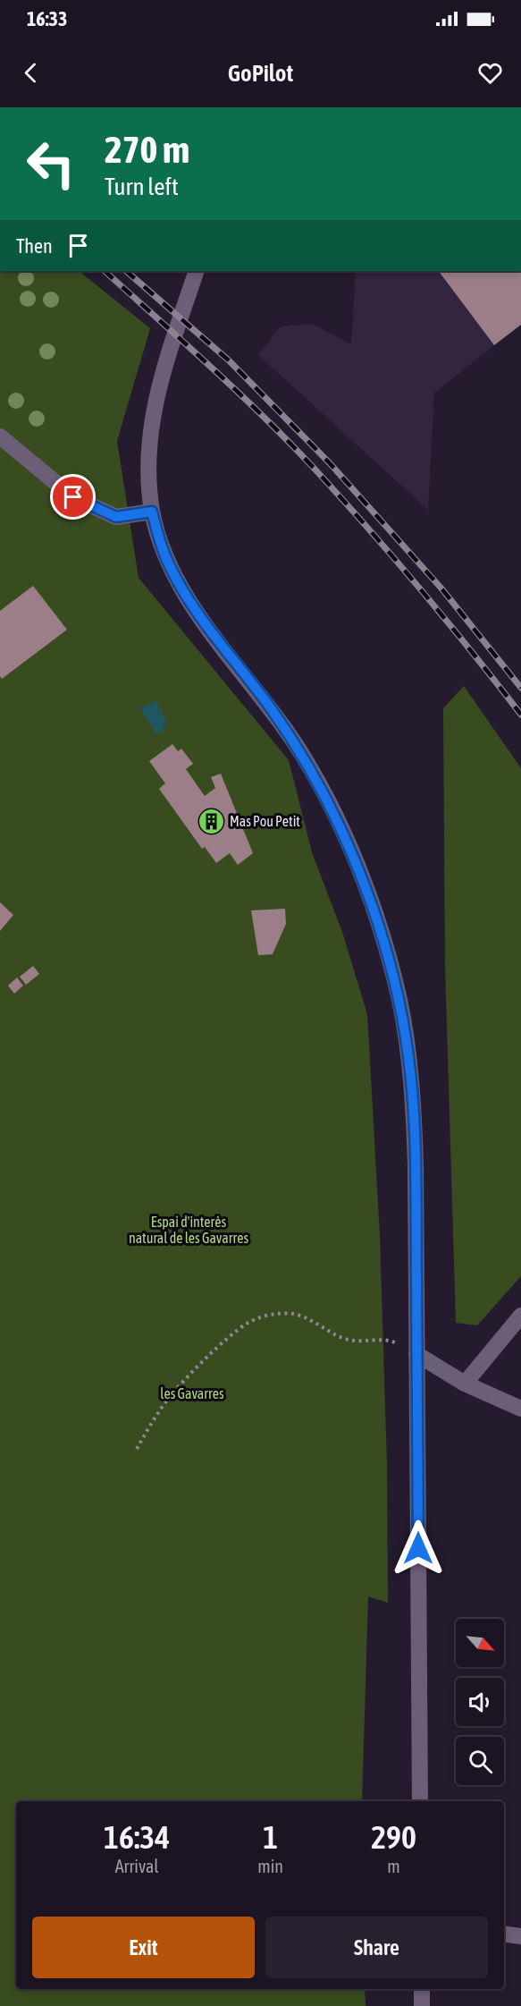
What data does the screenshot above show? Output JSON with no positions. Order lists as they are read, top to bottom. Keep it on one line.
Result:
{"parks":["Espai d'interès natural de les Gavarres","les Gavarres"],"places":{"building":["Mas Pou Petit"]},"north":"bottom right","page":{"status":"16:33","header":"GoPilot","turn":["270 m","Turn left"],"then":"Then","eta":["16:34","Arrival","1","min","290","m"],"buttons":["Exit","Share"]}}
